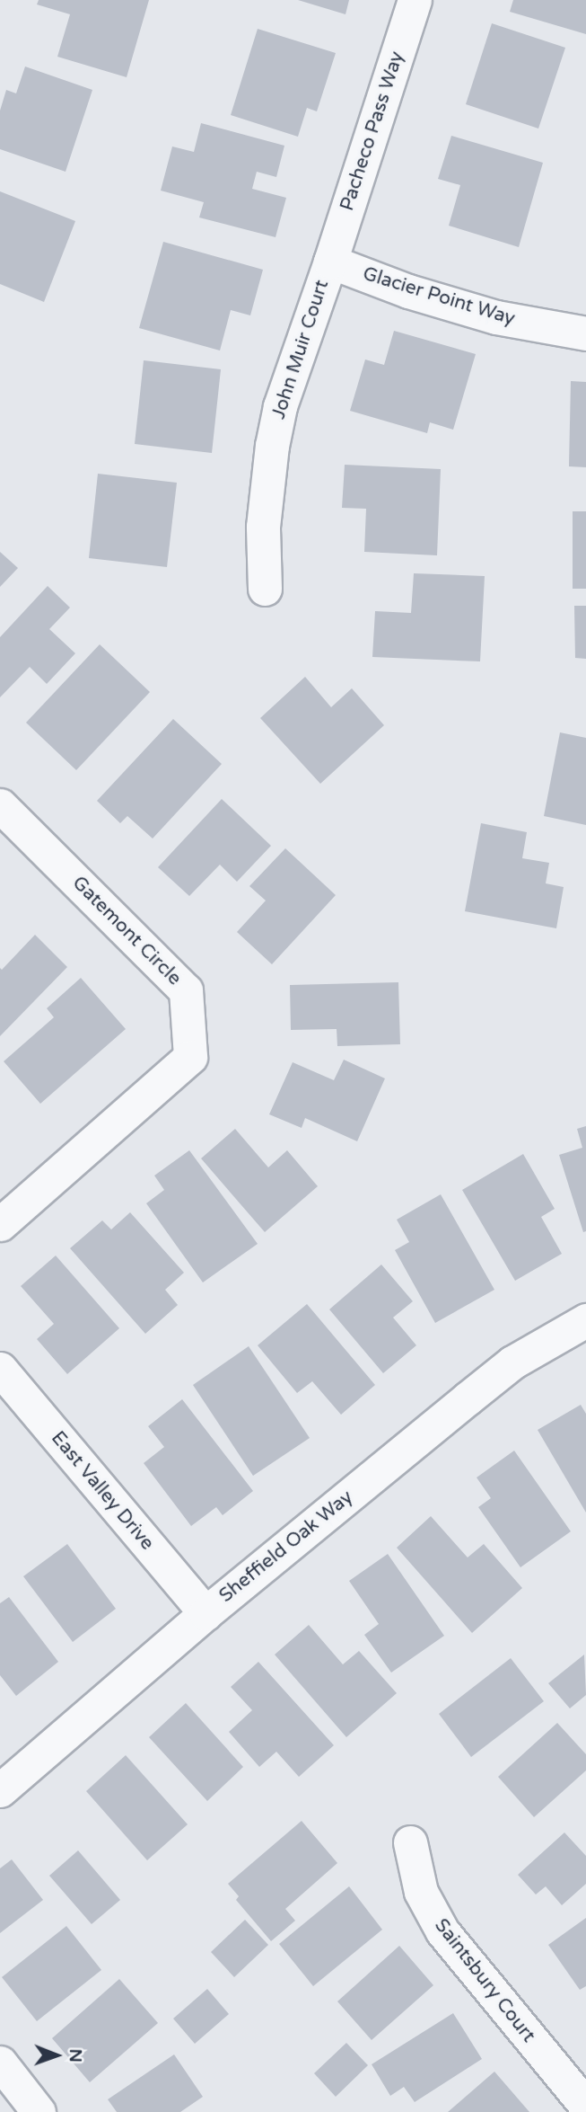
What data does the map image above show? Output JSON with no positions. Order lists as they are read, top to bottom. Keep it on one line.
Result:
{"streets":{"street":["Pacheco Pass Way","Glacier Point Way","John Muir Court","Gatemont Circle","East Valley Drive","Sheffield Oak Way","Saintsbury Court"]},"crossings":[["Pacheco Pass Way","Glacier Point Way"],["Pacheco Pass Way","John Muir Court"],["Glacier Point Way","John Muir Court"],["East Valley Drive","Sheffield Oak Way"]],"north":"right"}
